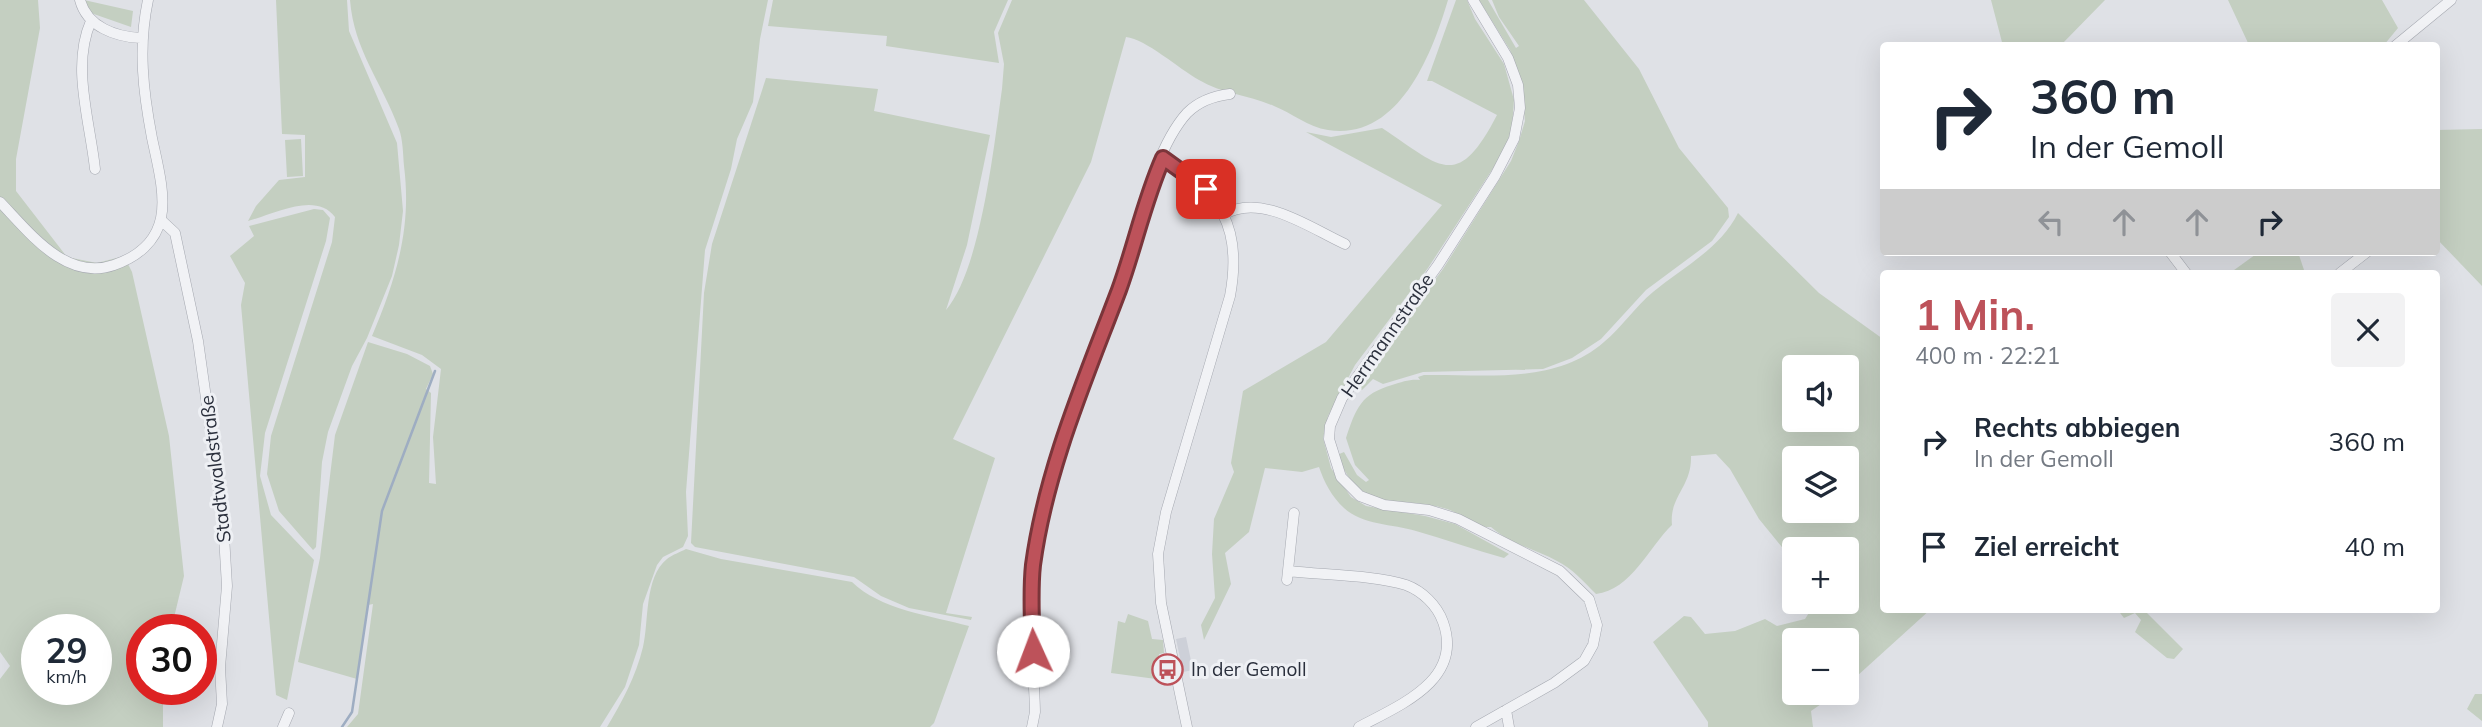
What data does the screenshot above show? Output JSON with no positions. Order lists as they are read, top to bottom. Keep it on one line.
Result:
{"streets":{"street":["Herrmannstraße","Stadtwaldstraße"]},"places":{"bus stop":["In der Gemoll"]},"page":{"turn":["360 m","In der Gemoll"],"heading":["1 Min.","400 m · 22:21"],"map_buttons":["+","−"],"list":[{"name":"Rechts abbiegen","note":"In der Gemoll","value":"360 m"},{"name":"Ziel erreicht","value":"40 m"}],"speed":"29 km/h","limit":"30"}}
